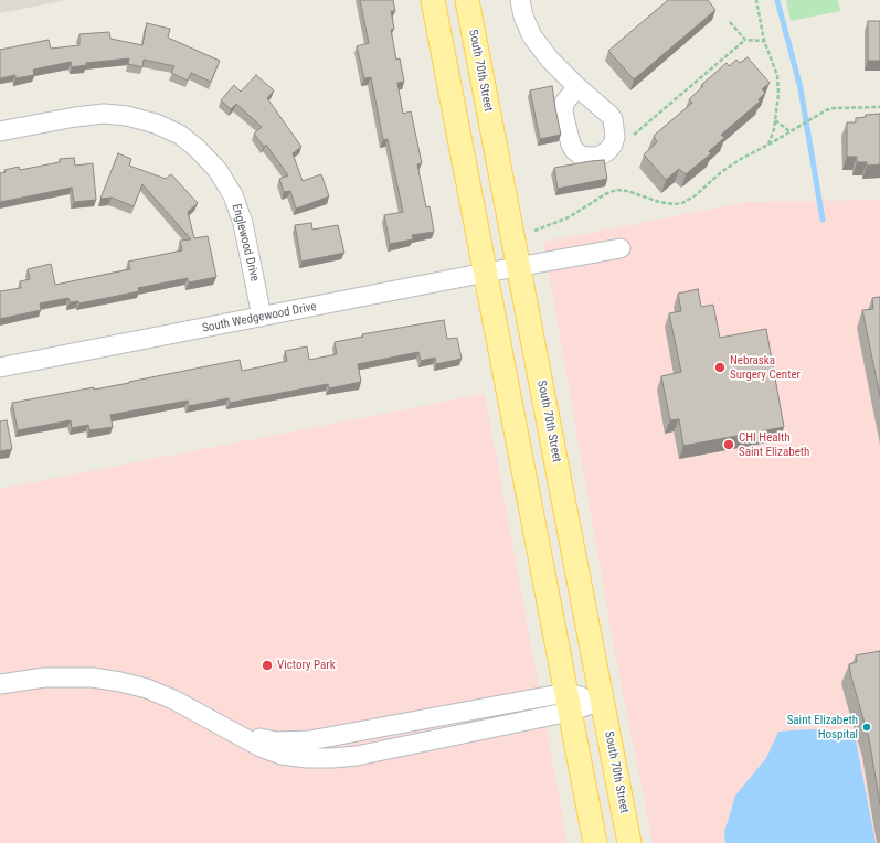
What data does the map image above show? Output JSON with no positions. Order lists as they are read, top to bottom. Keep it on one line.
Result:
{"streets":{"main road":["South 70th Street"],"street":["Englewood Drive","South Wedgewood Drive"]},"crossings":[["South 70th Street","South Wedgewood Drive"],["Englewood Drive","South Wedgewood Drive"]],"places":["Nebraska Surgery Center","CHI Health Saint Elizabeth","Victory Park","Saint Elizabeth Hospital"]}
